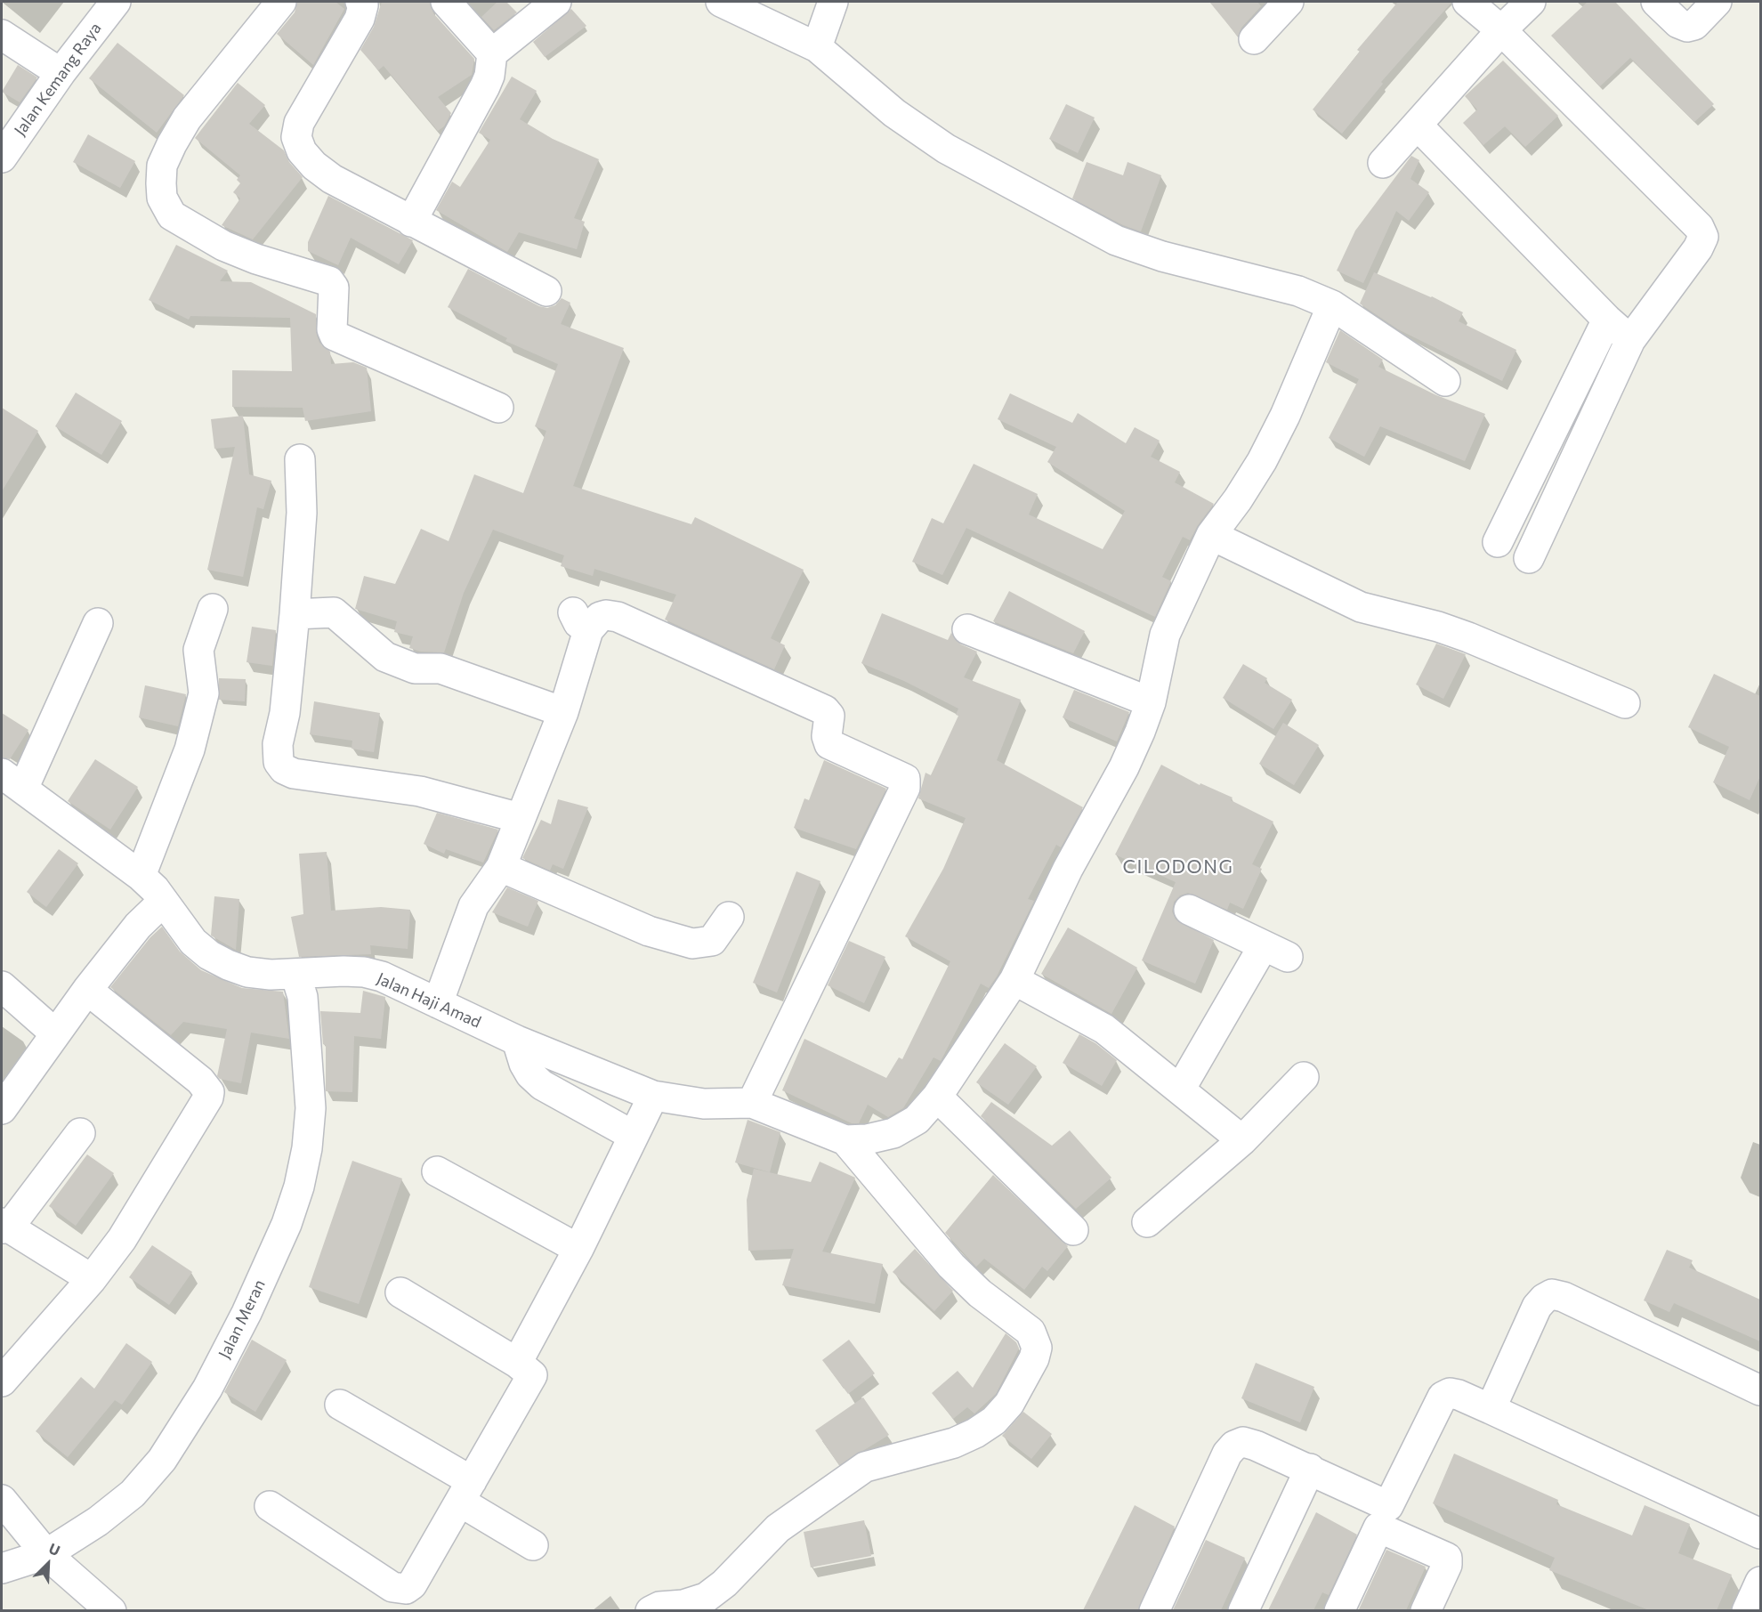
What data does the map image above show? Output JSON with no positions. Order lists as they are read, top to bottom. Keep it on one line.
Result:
{"streets":{"street":["Jalan Kemang Raya","Jalan Haji Amad","Jalan Meran"]},"crossings":[["Jalan Haji Amad","Jalan Meran"]],"districts":["CILODONG"],"north":"top right"}
